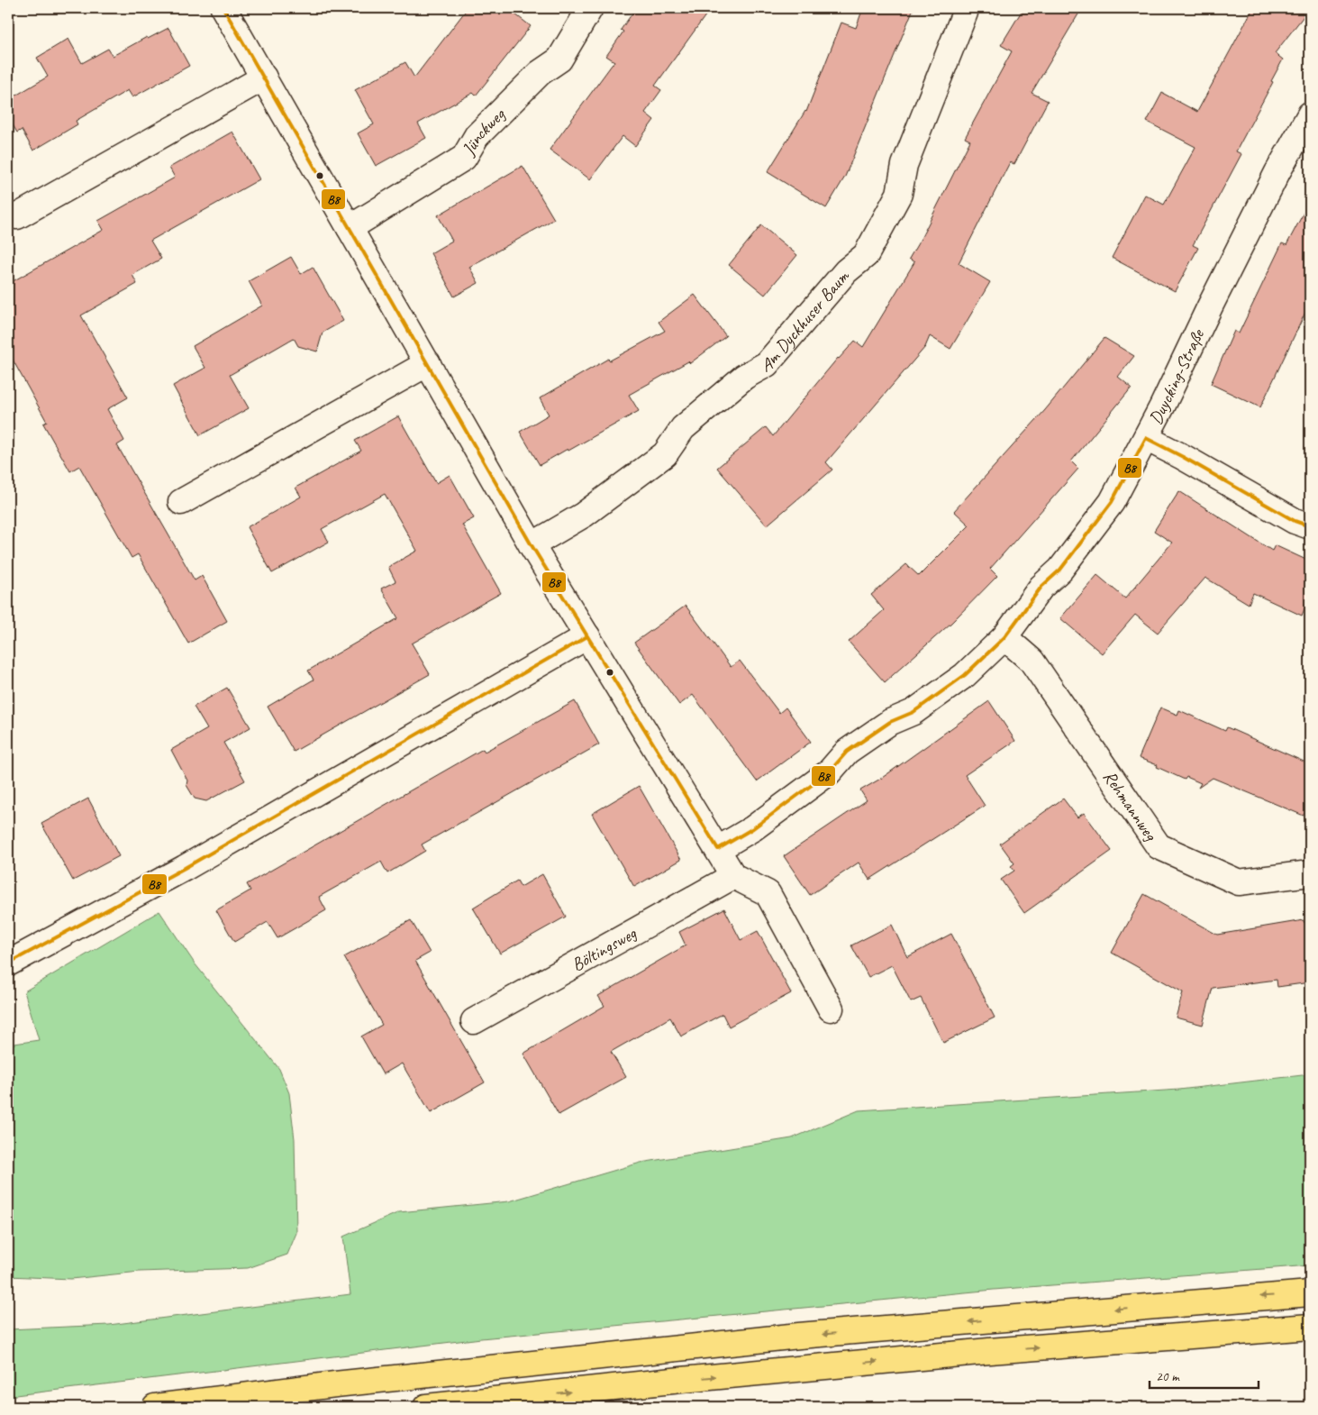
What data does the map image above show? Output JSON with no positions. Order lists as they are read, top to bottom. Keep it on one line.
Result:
{"streets":{"street":["Jünckweg","Am Dyckhuser Baum","Duycking-Straße","Rehmannweg","Böltingsweg"]},"crossings":[["Duycking-Straße","Rehmannweg"]],"lines":["transit line B8"],"scale_bar":"20 m"}
